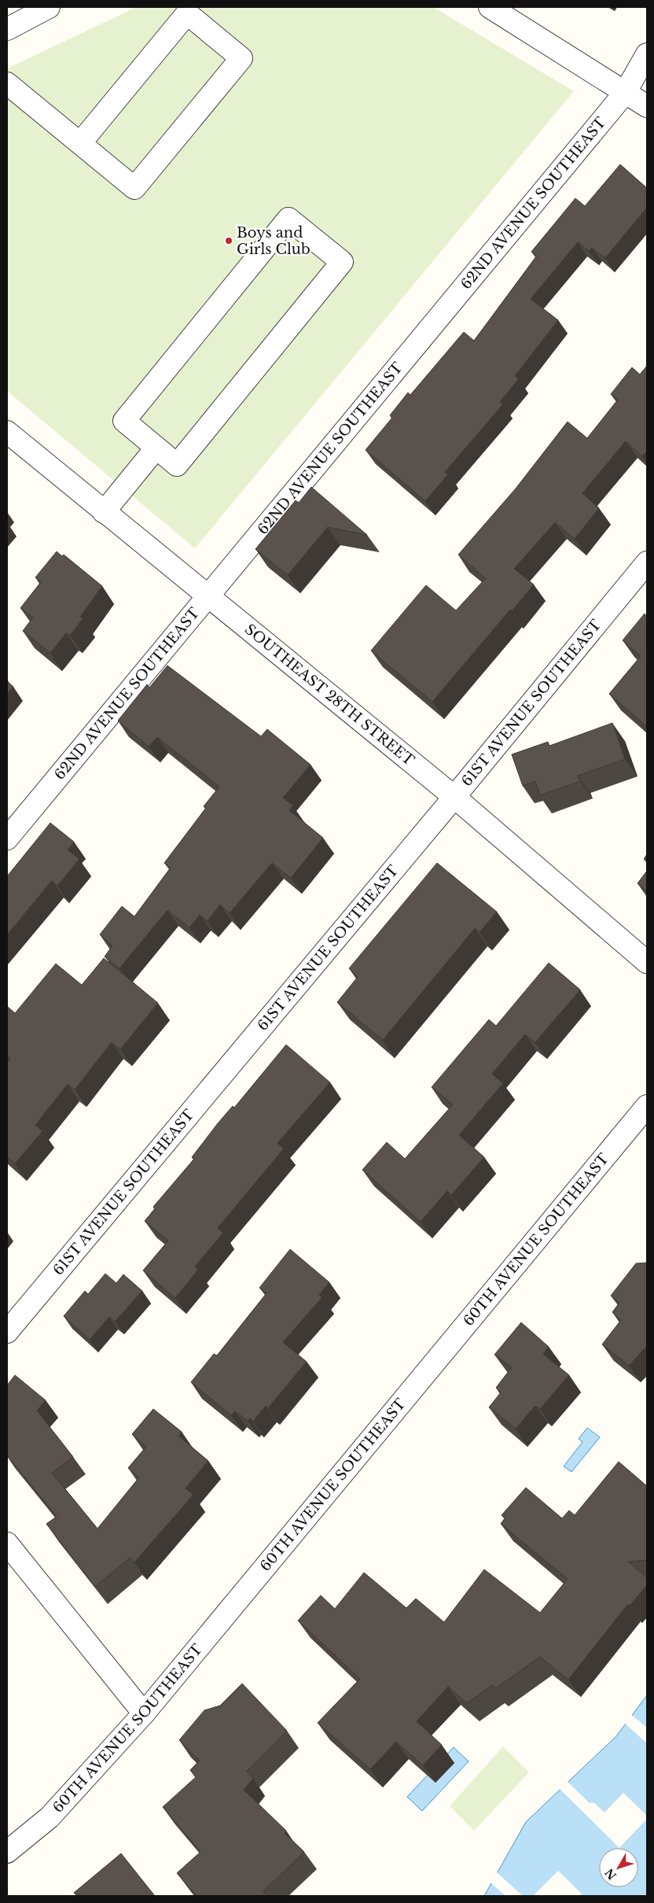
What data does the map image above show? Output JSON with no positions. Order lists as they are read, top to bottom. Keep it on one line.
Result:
{"streets":{"street":["62ND AVENUE SOUTHEAST","SOUTHEAST 28TH STREET","61ST AVENUE SOUTHEAST","60TH AVENUE SOUTHEAST"]},"crossings":[["62ND AVENUE SOUTHEAST","SOUTHEAST 28TH STREET"],["SOUTHEAST 28TH STREET","61ST AVENUE SOUTHEAST"]],"places":["Boys and Girls Club"],"north":"bottom left"}
